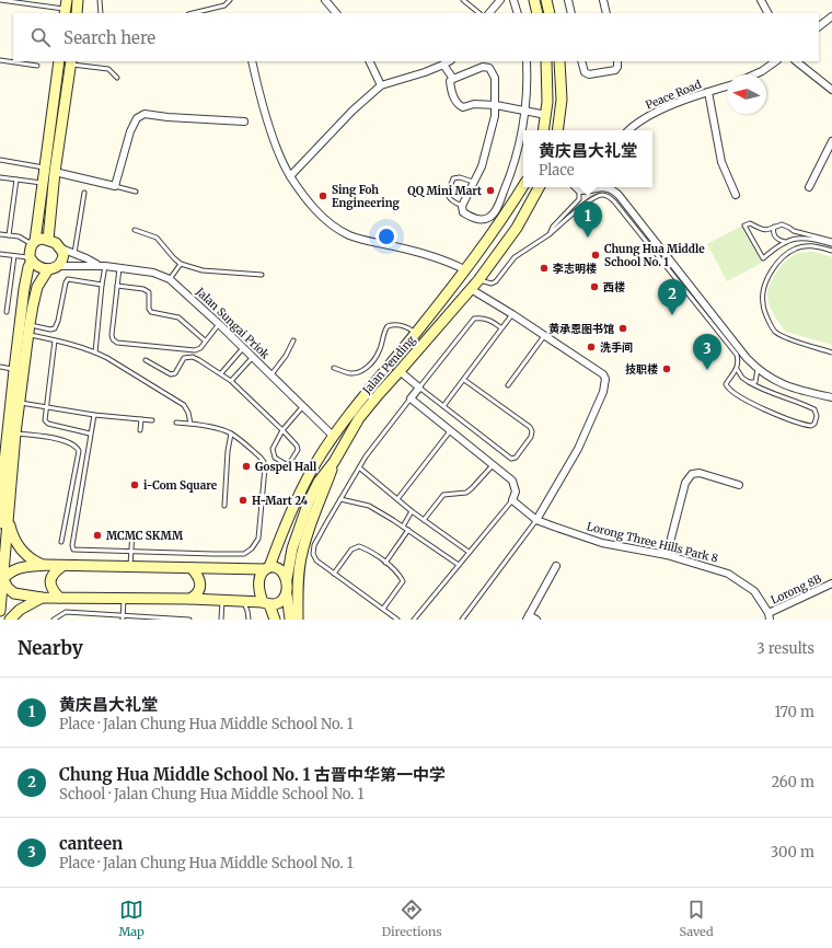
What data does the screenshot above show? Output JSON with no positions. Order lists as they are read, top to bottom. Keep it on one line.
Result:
{"streets":{"street":["Peace Road","Jalan Sungai Priok","Jalan Pending","Lorong Three Hills Park 8","Lorong 8B"]},"crossings":[["Jalan Sungai Priok","Jalan Pending"],["Lorong Three Hills Park 8","Lorong 8B"]],"places":["QQ Mini Mart","Sing Foh Engineering","Chung Hua Middle School No. 1","李志明楼","西楼","黄承恩图书馆","洗手间","技职楼","Gospel Hall","i-Com Square","H-Mart 24","MCMC SKMM"],"north":"left","page":{"search":"Search here","popup":["黄庆昌大礼堂","Place"],"pins":["1","2","3"],"heading":["Nearby","3 results"],"list":[{"mark":"1","name":"黄庆昌大礼堂","note":"Place · Jalan Chung Hua Middle School No. 1","value":"170 m"},{"mark":"2","name":"Chung Hua Middle School No. 1 古晋中华第一中学","note":"School · Jalan Chung Hua Middle School No. 1","value":"260 m"},{"mark":"3","name":"canteen","note":"Place · Jalan Chung Hua Middle School No. 1","value":"300 m"}],"nav":["Map","Directions","Saved"]}}
